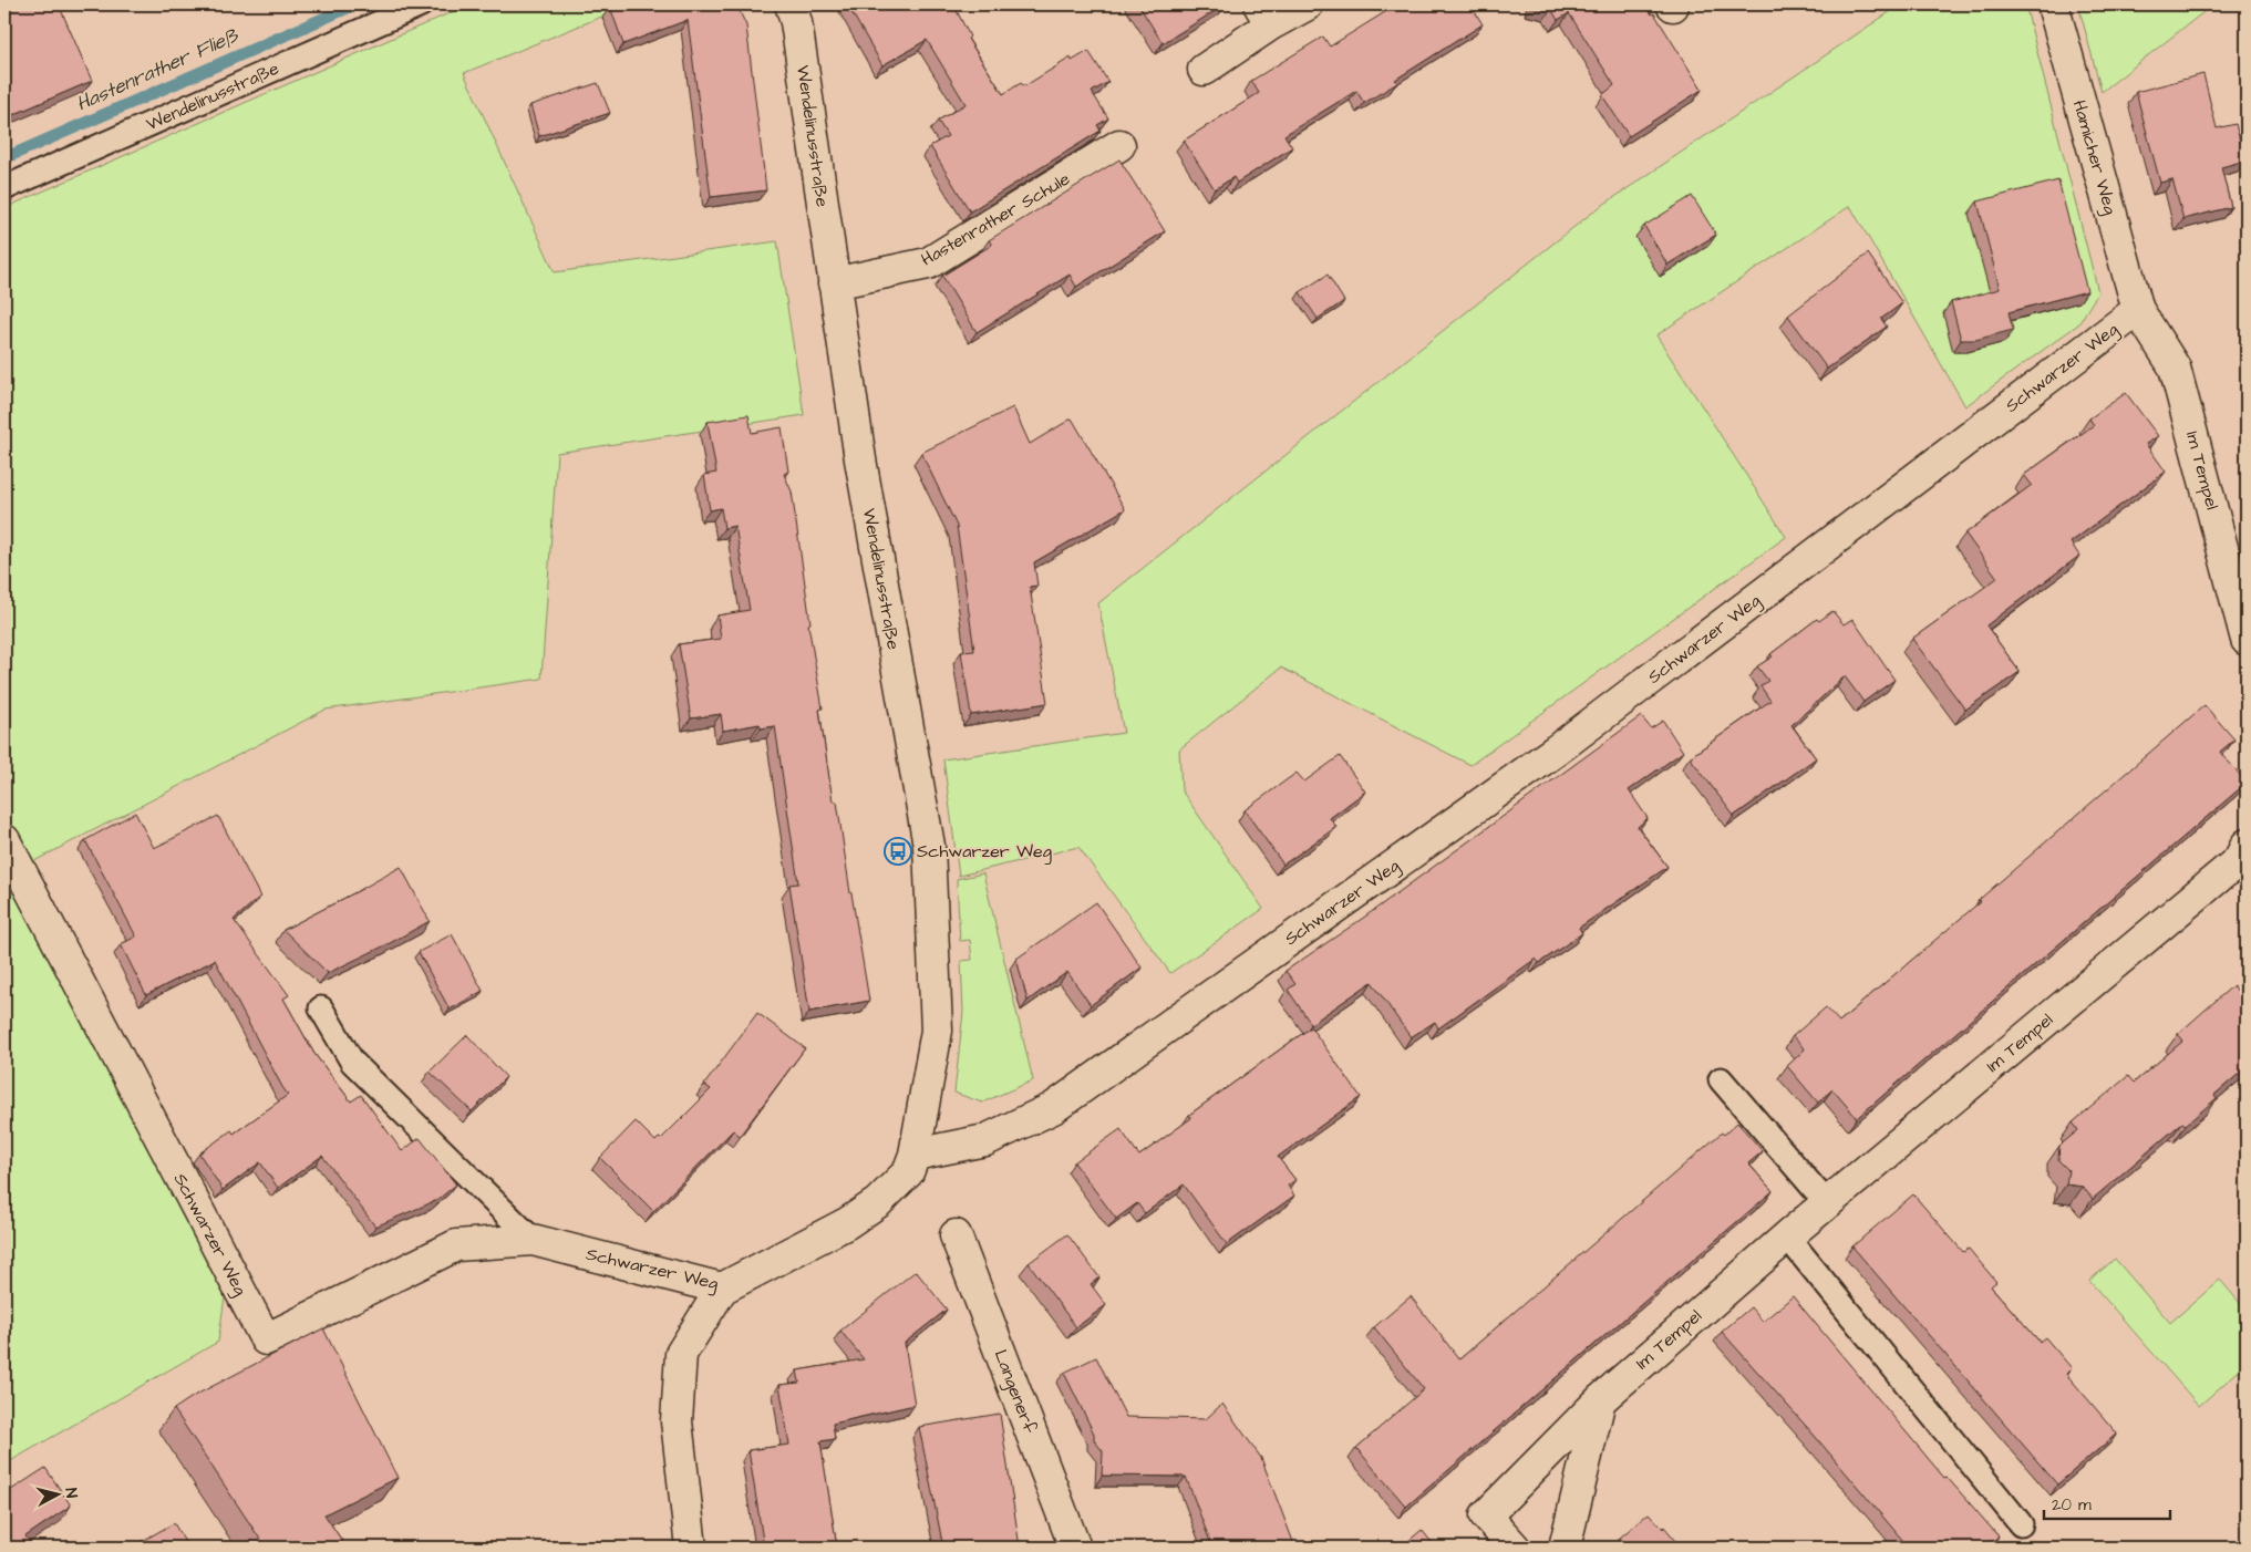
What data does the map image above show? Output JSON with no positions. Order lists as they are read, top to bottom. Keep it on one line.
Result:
{"streets":{"street":["Wendelinusstraße","Hamicher Weg","Hastenrather Schule","Schwarzer Weg","Im Tempel","Langenerf"]},"crossings":[["Wendelinusstraße","Hastenrather Schule"],["Wendelinusstraße","Schwarzer Weg"],["Hamicher Weg","Schwarzer Weg"],["Hamicher Weg","Im Tempel"],["Schwarzer Weg","Im Tempel"]],"water":["Hastenrather Fließ"],"places":{"bus stop":["Schwarzer Weg"]},"scale_bar":"20 m","north":"right"}
